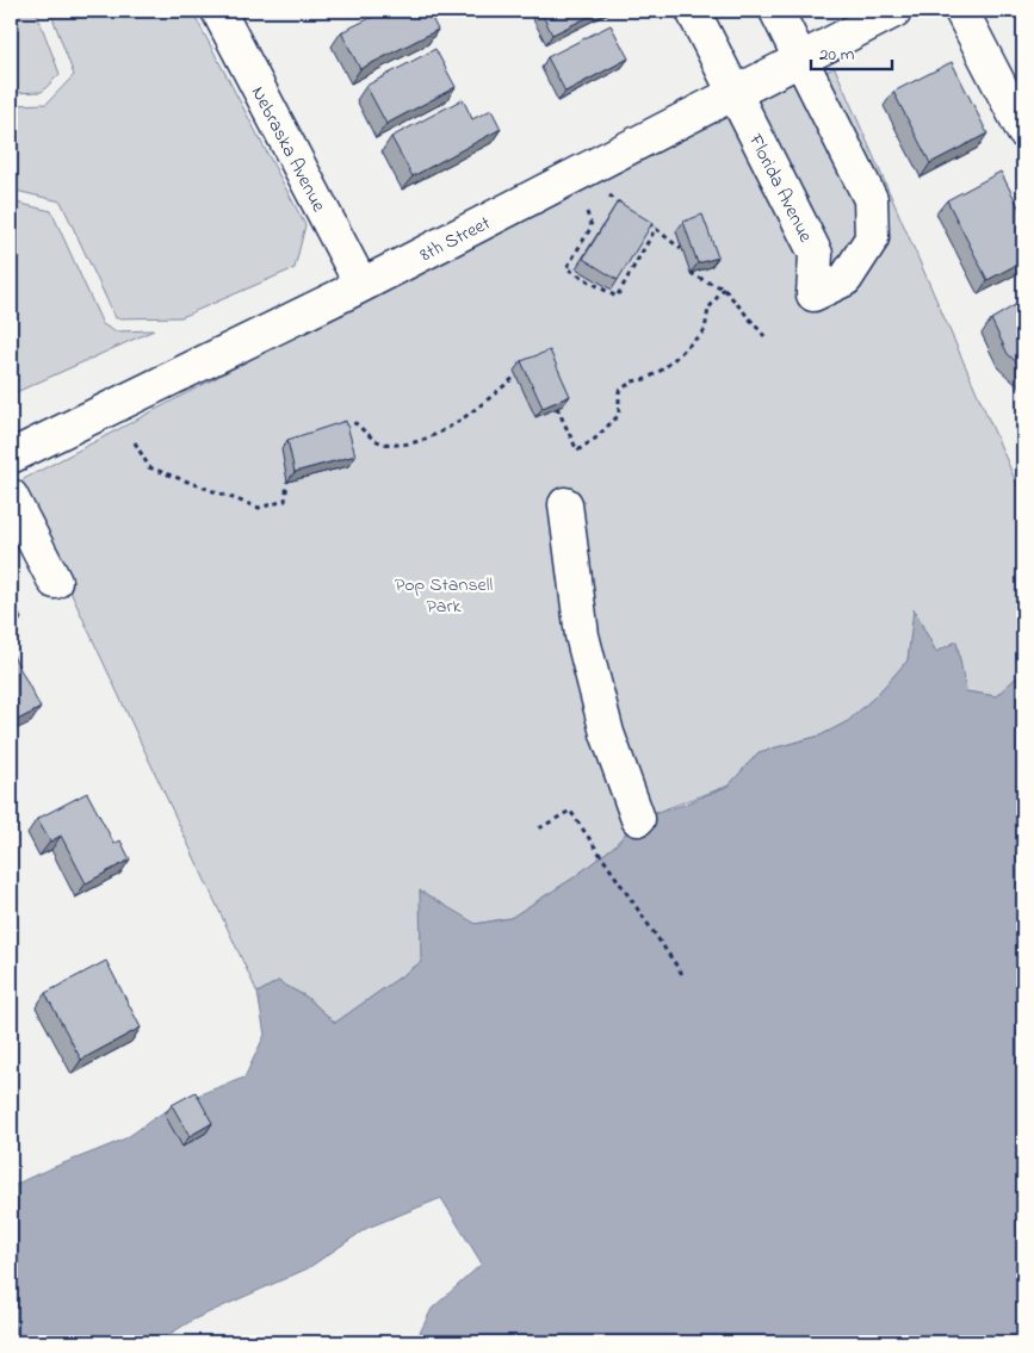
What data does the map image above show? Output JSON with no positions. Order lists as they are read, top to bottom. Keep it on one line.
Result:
{"streets":{"street":["Nebraska Avenue","Florida Avenue","8th Street"]},"crossings":[["Nebraska Avenue","8th Street"],["Florida Avenue","8th Street"]],"parks":["Pop Stansell Park"],"scale_bar":"20 m"}
